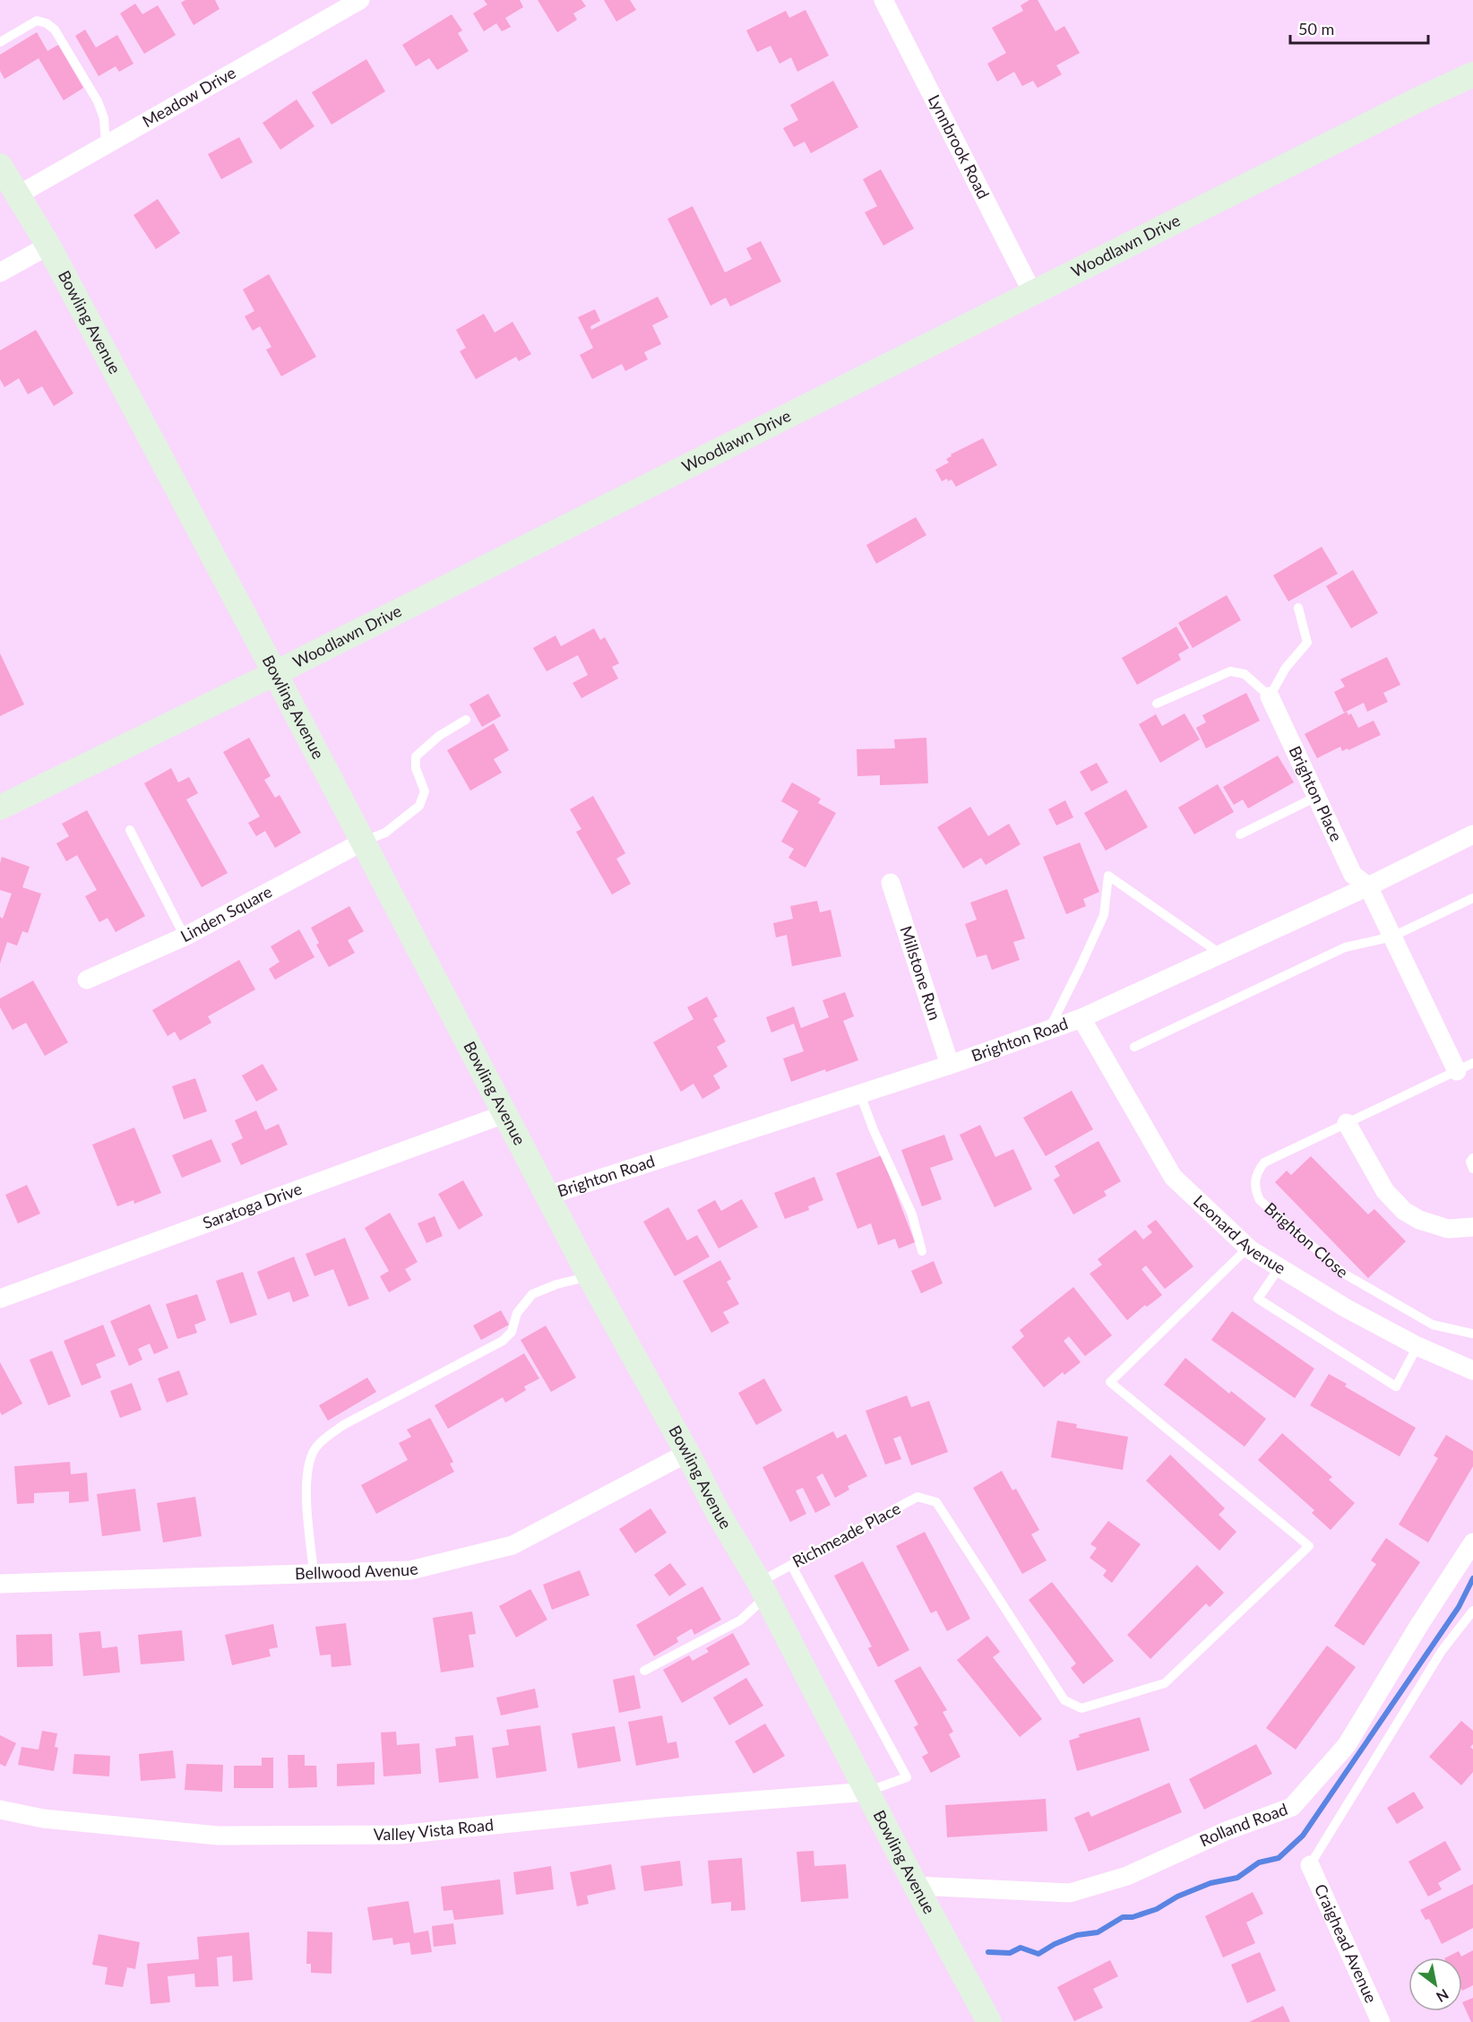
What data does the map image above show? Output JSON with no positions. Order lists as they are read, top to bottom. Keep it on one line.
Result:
{"streets":{"street":["Meadow Drive","Lynnbrook Road","Woodlawn Drive","Bowling Avenue","Brighton Place","Linden Square","Millstone Run","Brighton Road","Saratoga Drive","Leonard Avenue","Bellwood Avenue","Rolland Road","Valley Vista Road","Craighead Avenue"],"lane":["Brighton Close","Richmeade Place"]},"crossings":[["Meadow Drive","Bowling Avenue"],["Lynnbrook Road","Woodlawn Drive"],["Woodlawn Drive","Bowling Avenue"],["Bowling Avenue","Linden Square"],["Bowling Avenue","Brighton Road"],["Bowling Avenue","Saratoga Drive"],["Bowling Avenue","Richmeade Place"],["Bowling Avenue","Bellwood Avenue"],["Bowling Avenue","Rolland Road"],["Bowling Avenue","Valley Vista Road"],["Brighton Place","Brighton Road"],["Brighton Place","Brighton Close"],["Millstone Run","Brighton Road"],["Brighton Road","Leonard Avenue"],["Leonard Avenue","Richmeade Place"]],"scale_bar":"50 m","north":"bottom right"}
